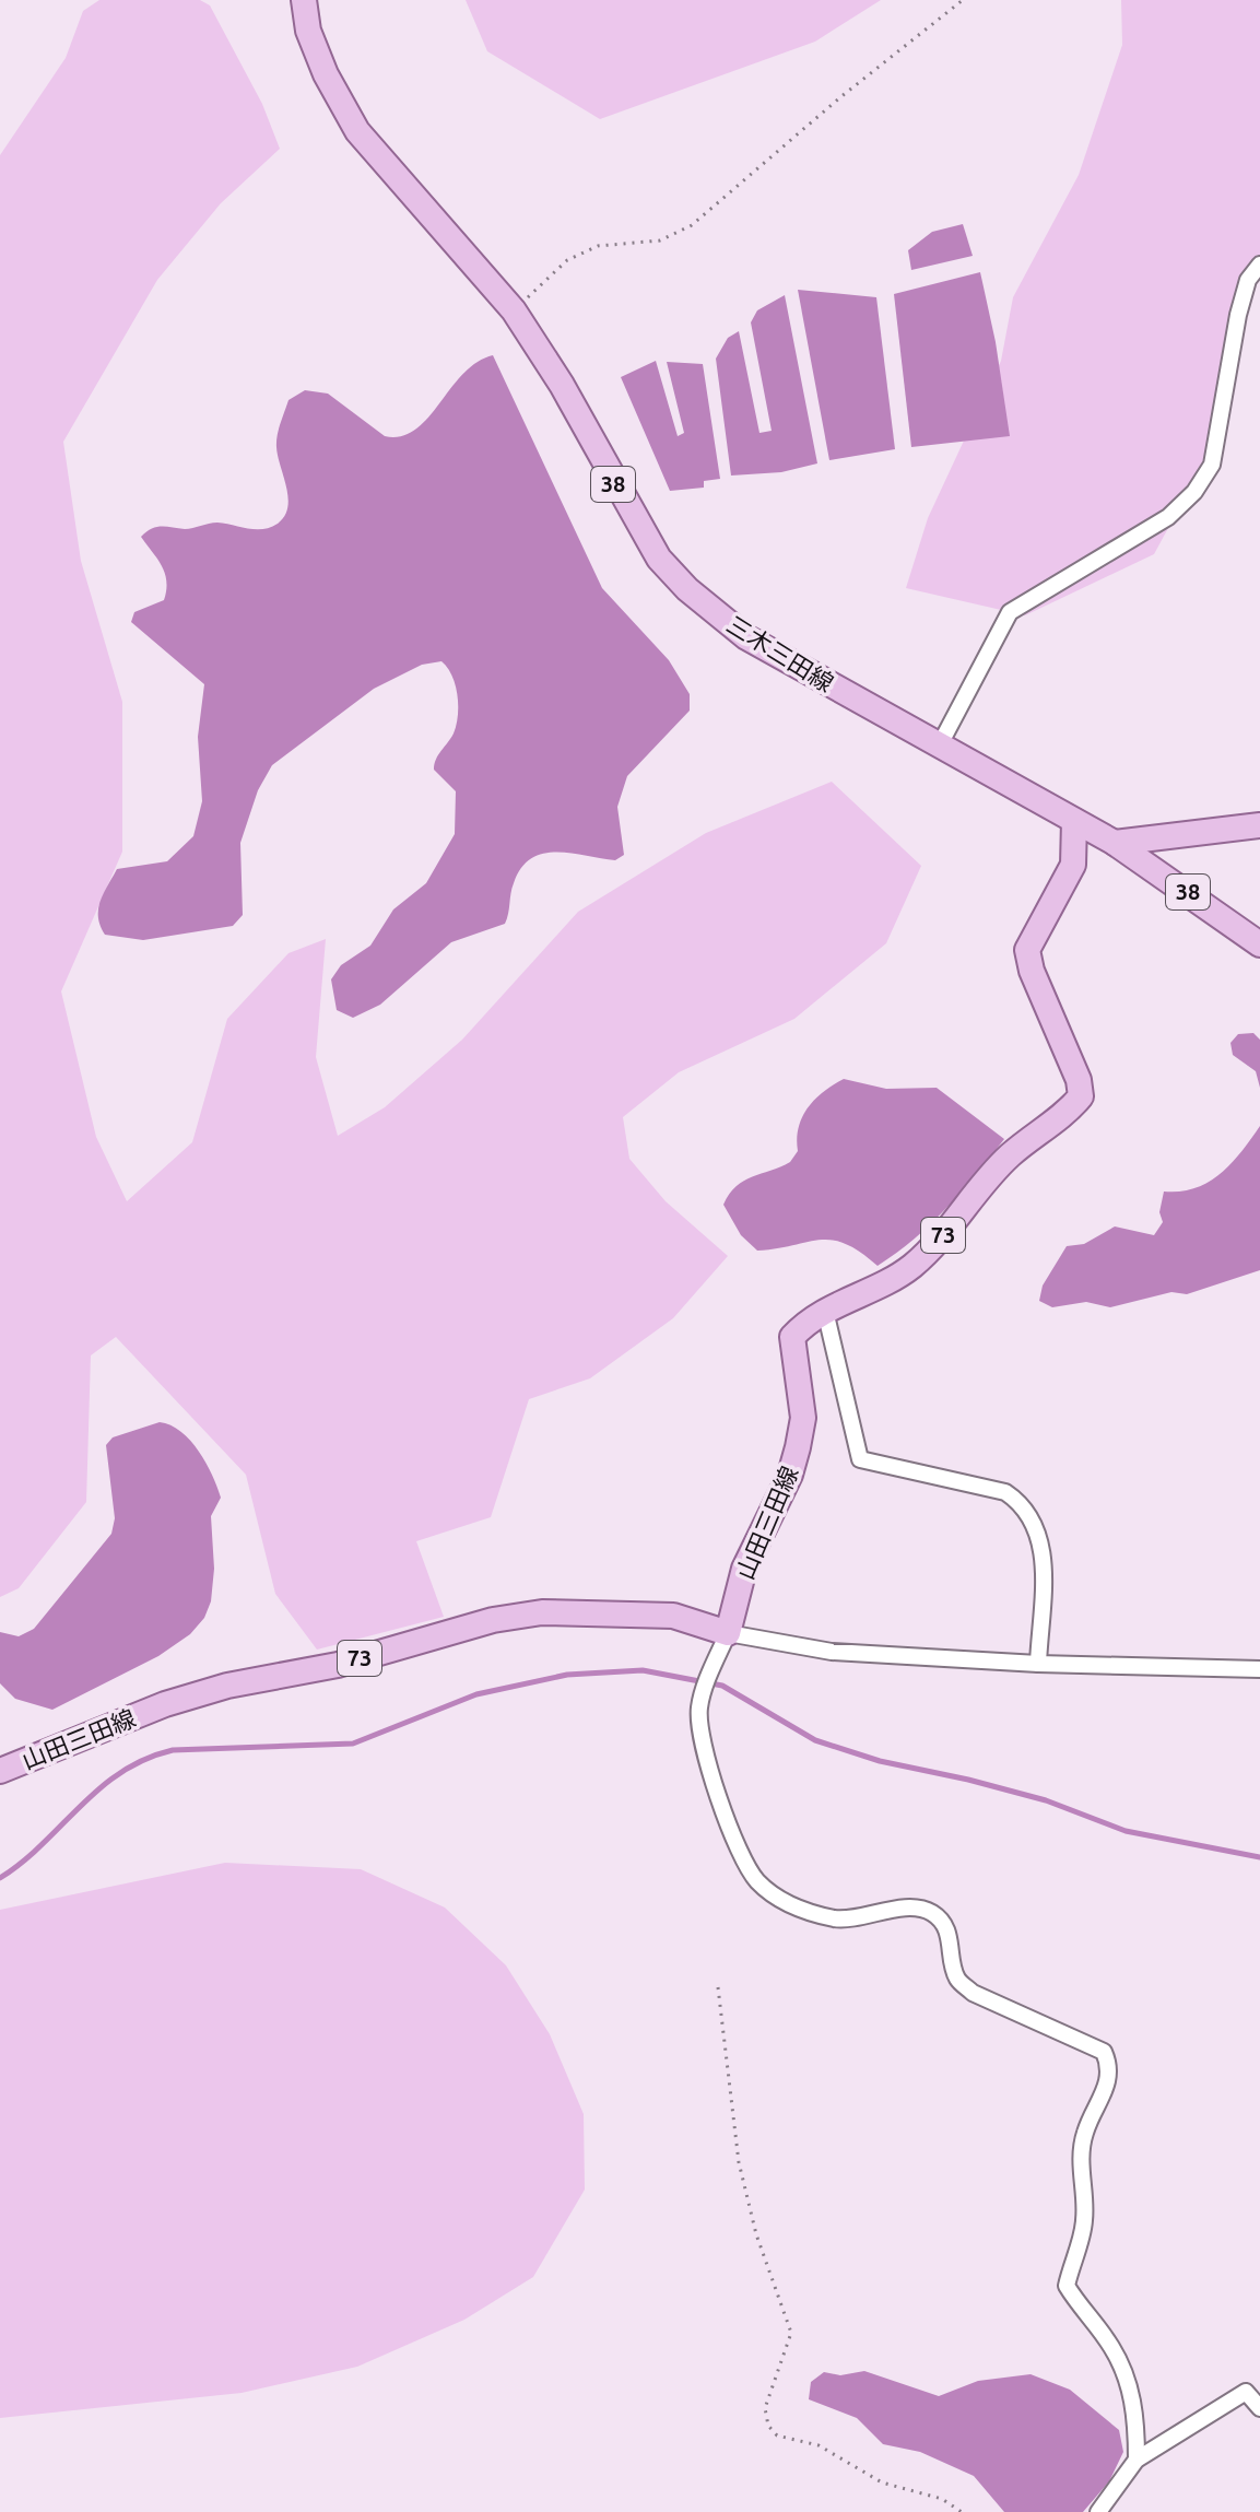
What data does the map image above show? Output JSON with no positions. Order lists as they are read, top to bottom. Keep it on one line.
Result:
{"streets":{"main road":["38","三木三田線","73","山田三田線"]},"crossings":[["三木三田線","山田三田線"]]}
